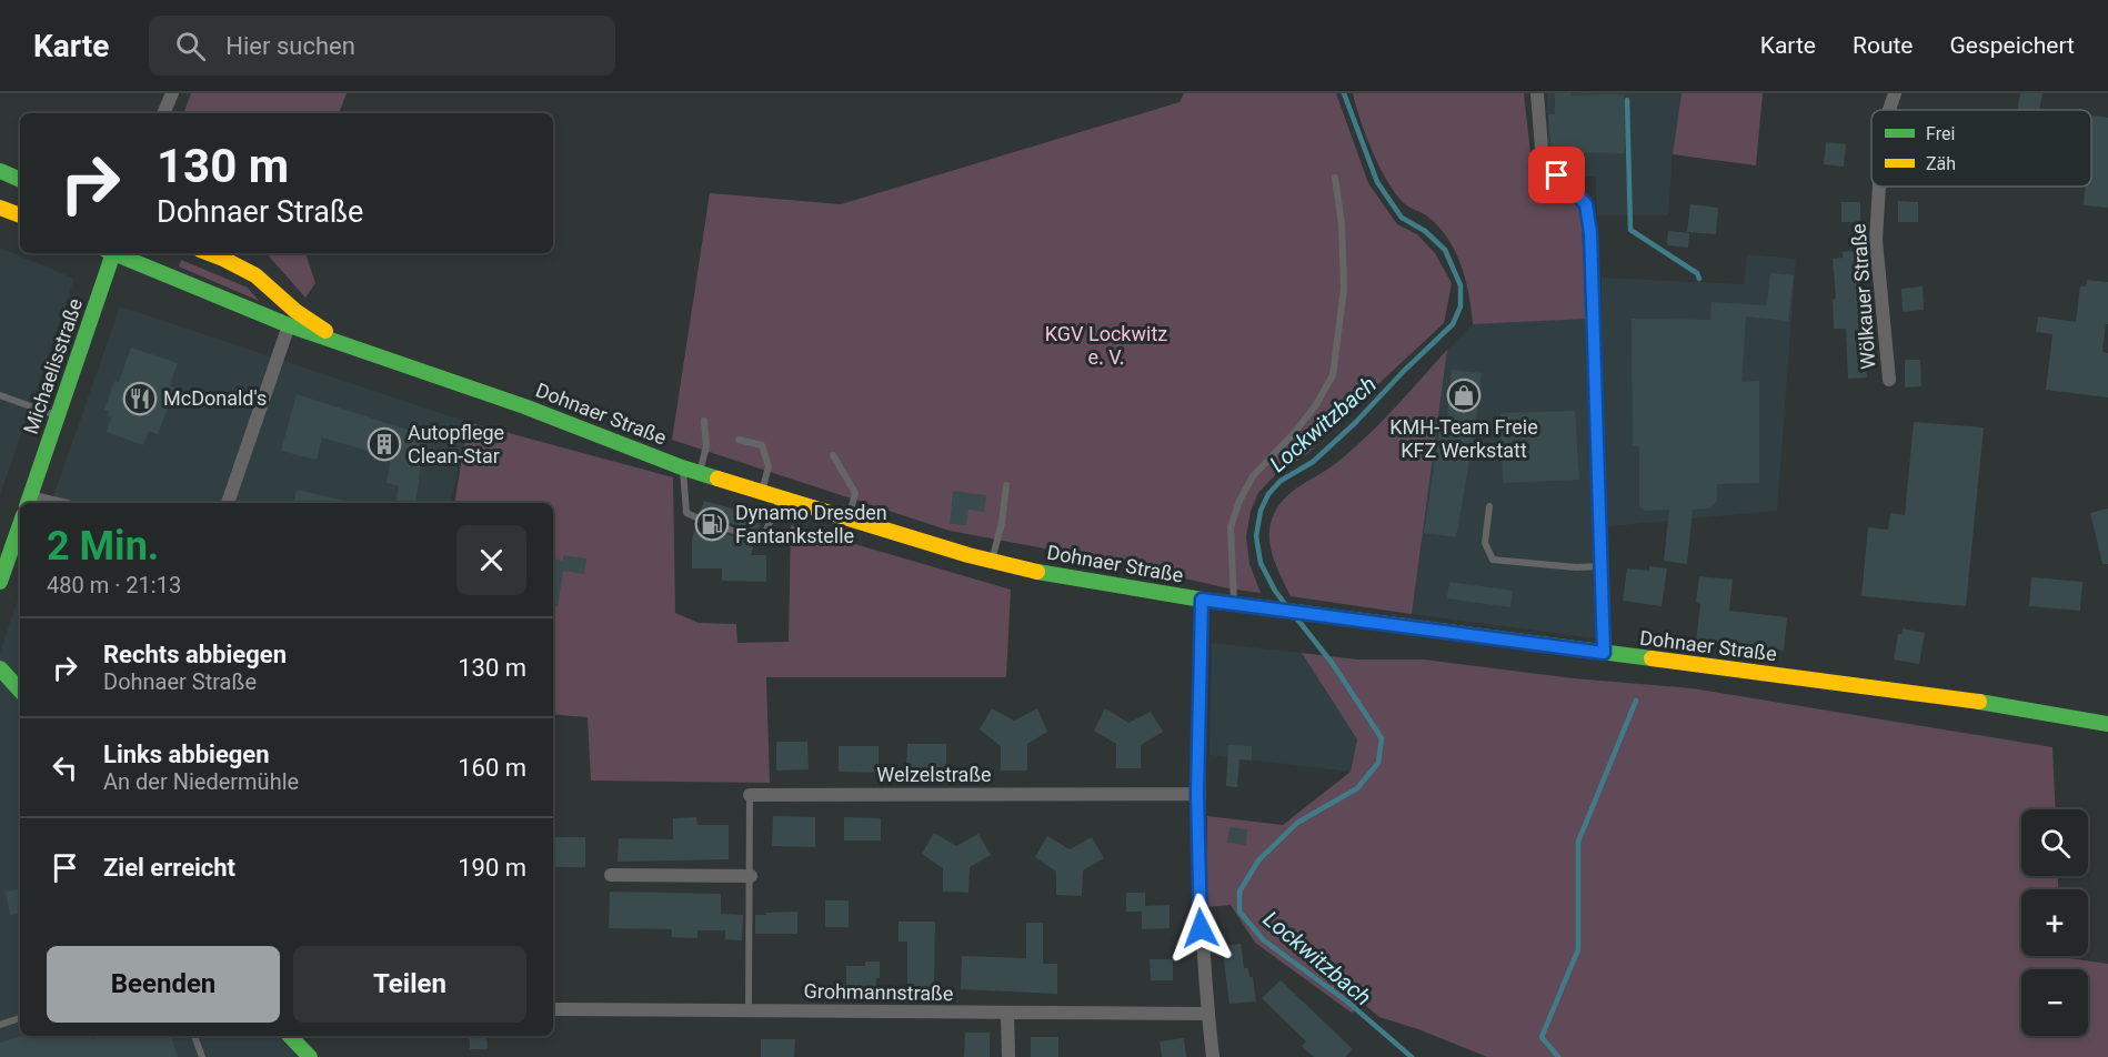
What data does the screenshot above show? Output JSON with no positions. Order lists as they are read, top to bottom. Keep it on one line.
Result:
{"streets":{"main road":["Michaelisstraße","Dohnaer Straße"],"street":["Wölkauer Straße","Welzelstraße","Grohmannstraße"]},"crossings":[["Welzelstraße","Grohmannstraße"]],"water":["Lockwitzbach"],"parks":["KGV Lockwitz e. V."],"places":{"shop":["KMH-Team Freie KFZ Werkstatt"],"restaurant":["McDonald's"],"building":["Autopflege Clean-Star"],"fuel station":["Dynamo Dresden Fantankstelle"]},"legend":["Frei","Zäh"],"page":{"header":"Karte","search":"Hier suchen","nav":["Karte","Route","Gespeichert"],"turn":["130 m","Dohnaer Straße"],"heading":["2 Min.","480 m · 21:13"],"list":[{"name":"Rechts abbiegen","note":"Dohnaer Straße","value":"130 m"},{"name":"Links abbiegen","note":"An der Niedermühle","value":"160 m"},{"name":"Ziel erreicht","value":"190 m"}],"map_buttons":["+","−"],"buttons":["Beenden","Teilen"]}}
